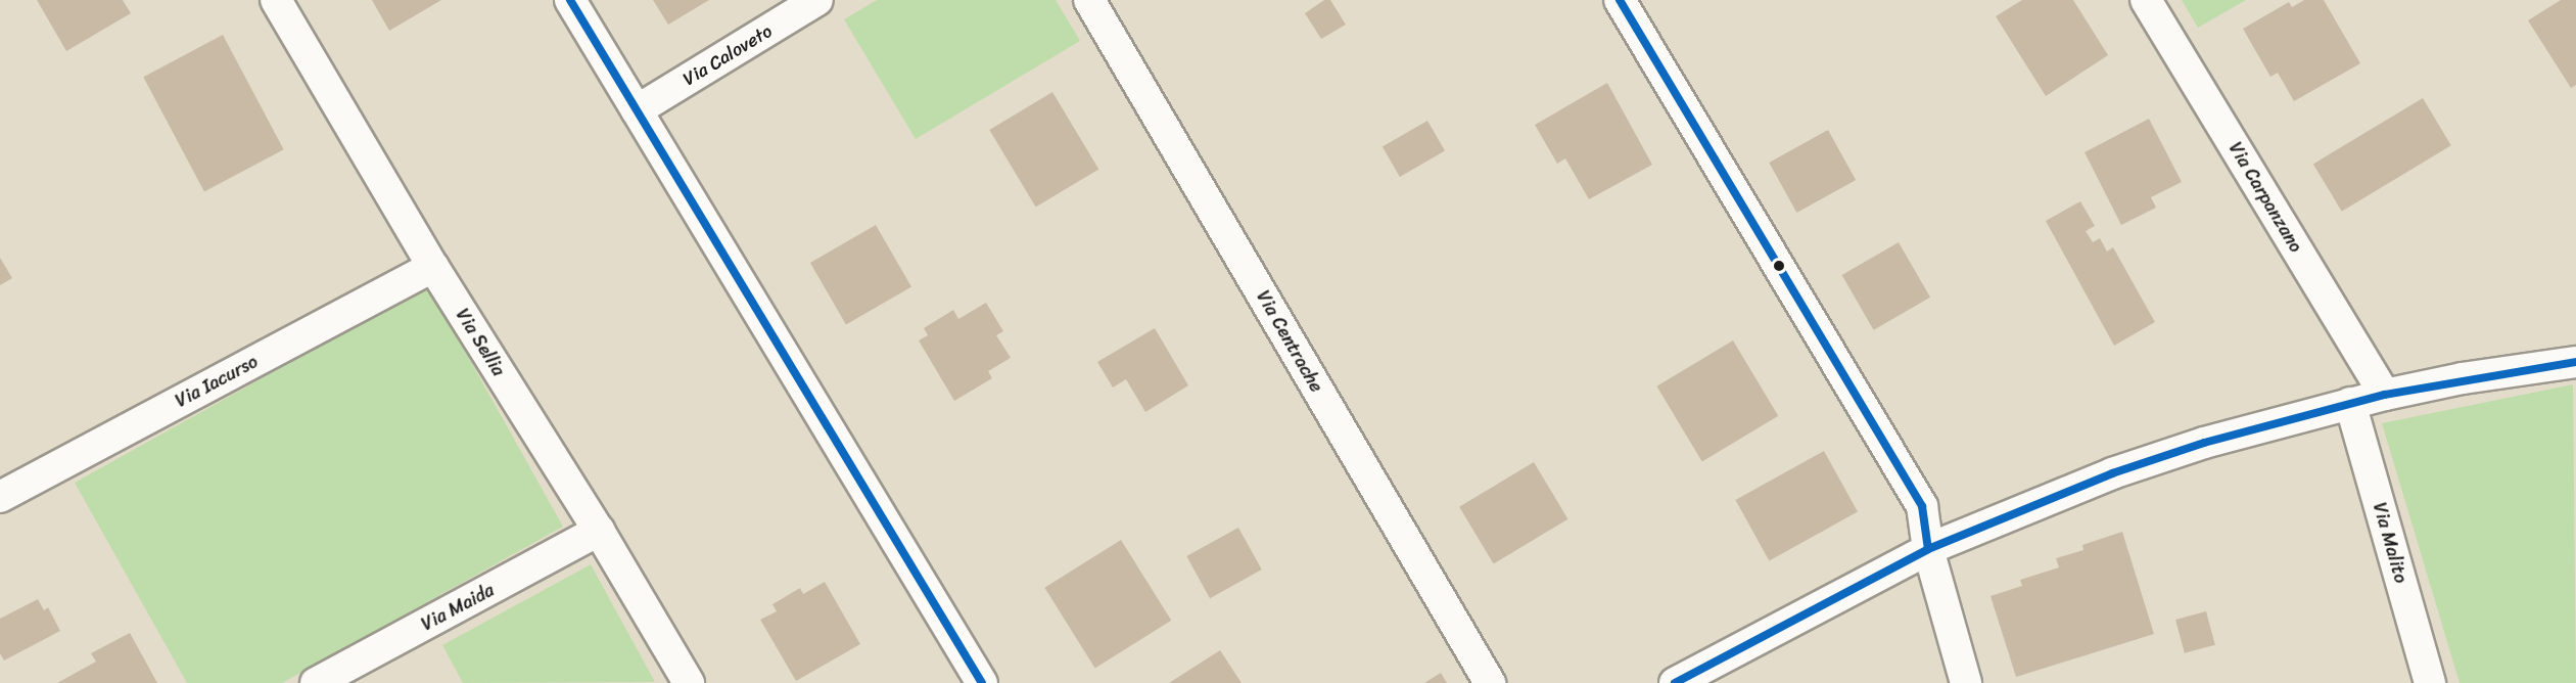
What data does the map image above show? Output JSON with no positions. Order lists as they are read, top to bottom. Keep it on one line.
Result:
{"streets":{"street":["Via Caloveto","Via Carpanzano","Via Centrache","Via Sellia","Via Iacurso","Via Malito","Via Maida"]},"crossings":[["Via Sellia","Via Iacurso"],["Via Sellia","Via Maida"]]}
